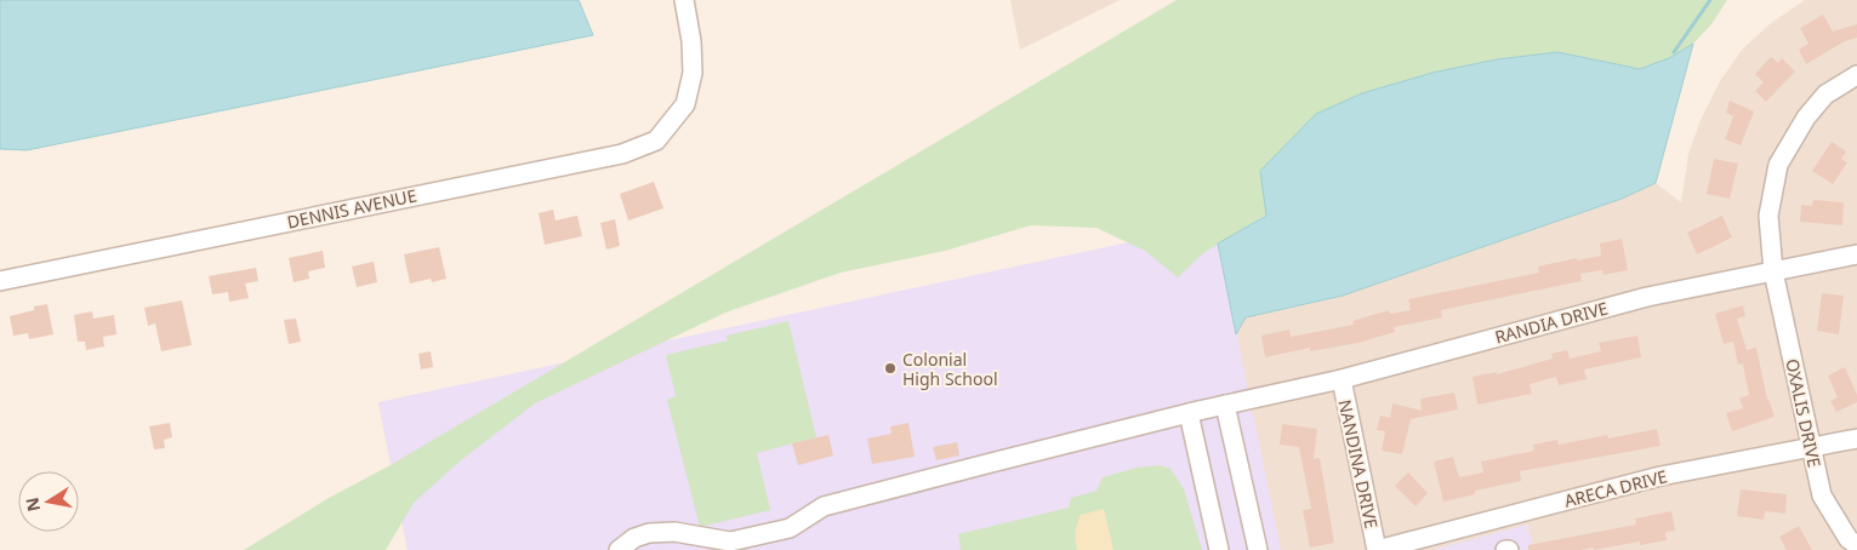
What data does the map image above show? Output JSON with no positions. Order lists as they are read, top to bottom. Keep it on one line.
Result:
{"streets":{"street":["DENNIS AVENUE","RANDIA DRIVE","OXALIS DRIVE","NANDINA DRIVE","ARECA DRIVE"]},"crossings":[["RANDIA DRIVE","OXALIS DRIVE"],["RANDIA DRIVE","NANDINA DRIVE"],["OXALIS DRIVE","ARECA DRIVE"],["NANDINA DRIVE","ARECA DRIVE"]],"places":["Colonial High School"],"north":"left"}
